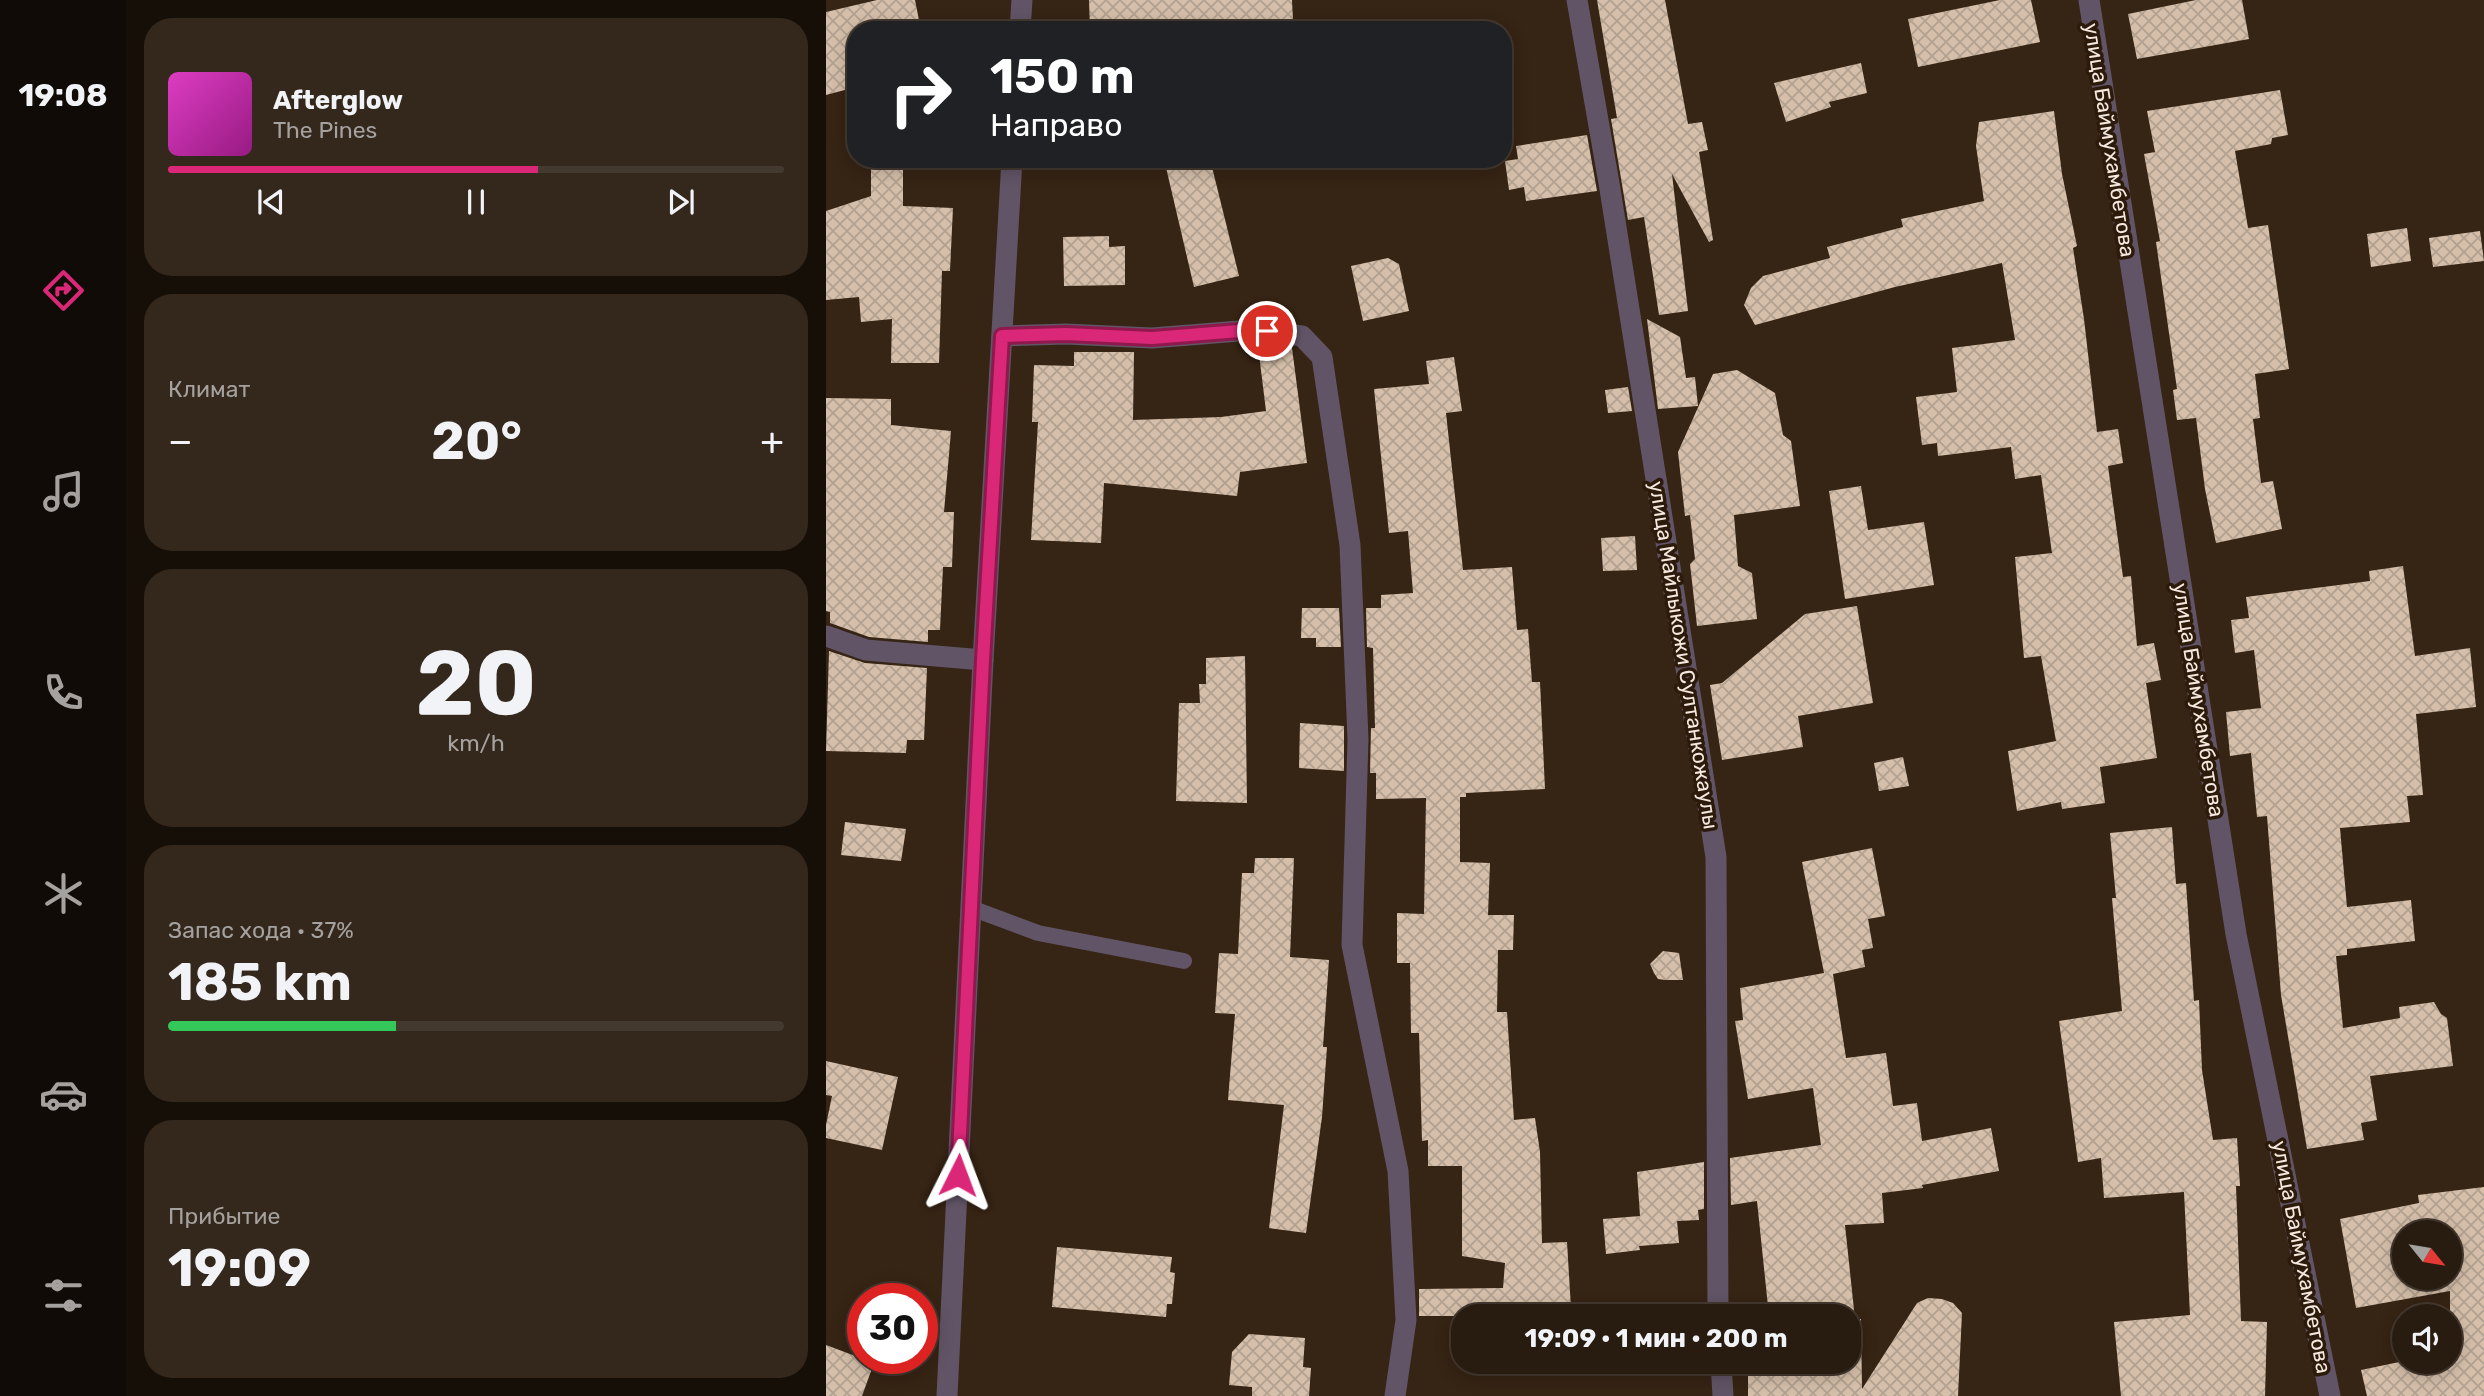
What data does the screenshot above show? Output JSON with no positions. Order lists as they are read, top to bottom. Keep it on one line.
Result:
{"streets":{"street":["улица Баймухамбетова","улица Майлыкожи Султанкожаулы"]},"north":"bottom right","page":{"tabs":"19:08","turn":["150 m","Направо"],"song":["Afterglow","The Pines"],"tile":["Климат",["20","km/h"],["Запас хода · 37%","185 km"],["Прибытие","19:09"]],"heat":["−","20°","+"],"limit":"30","trip":"19:09 · 1 мин · 200 m"}}
